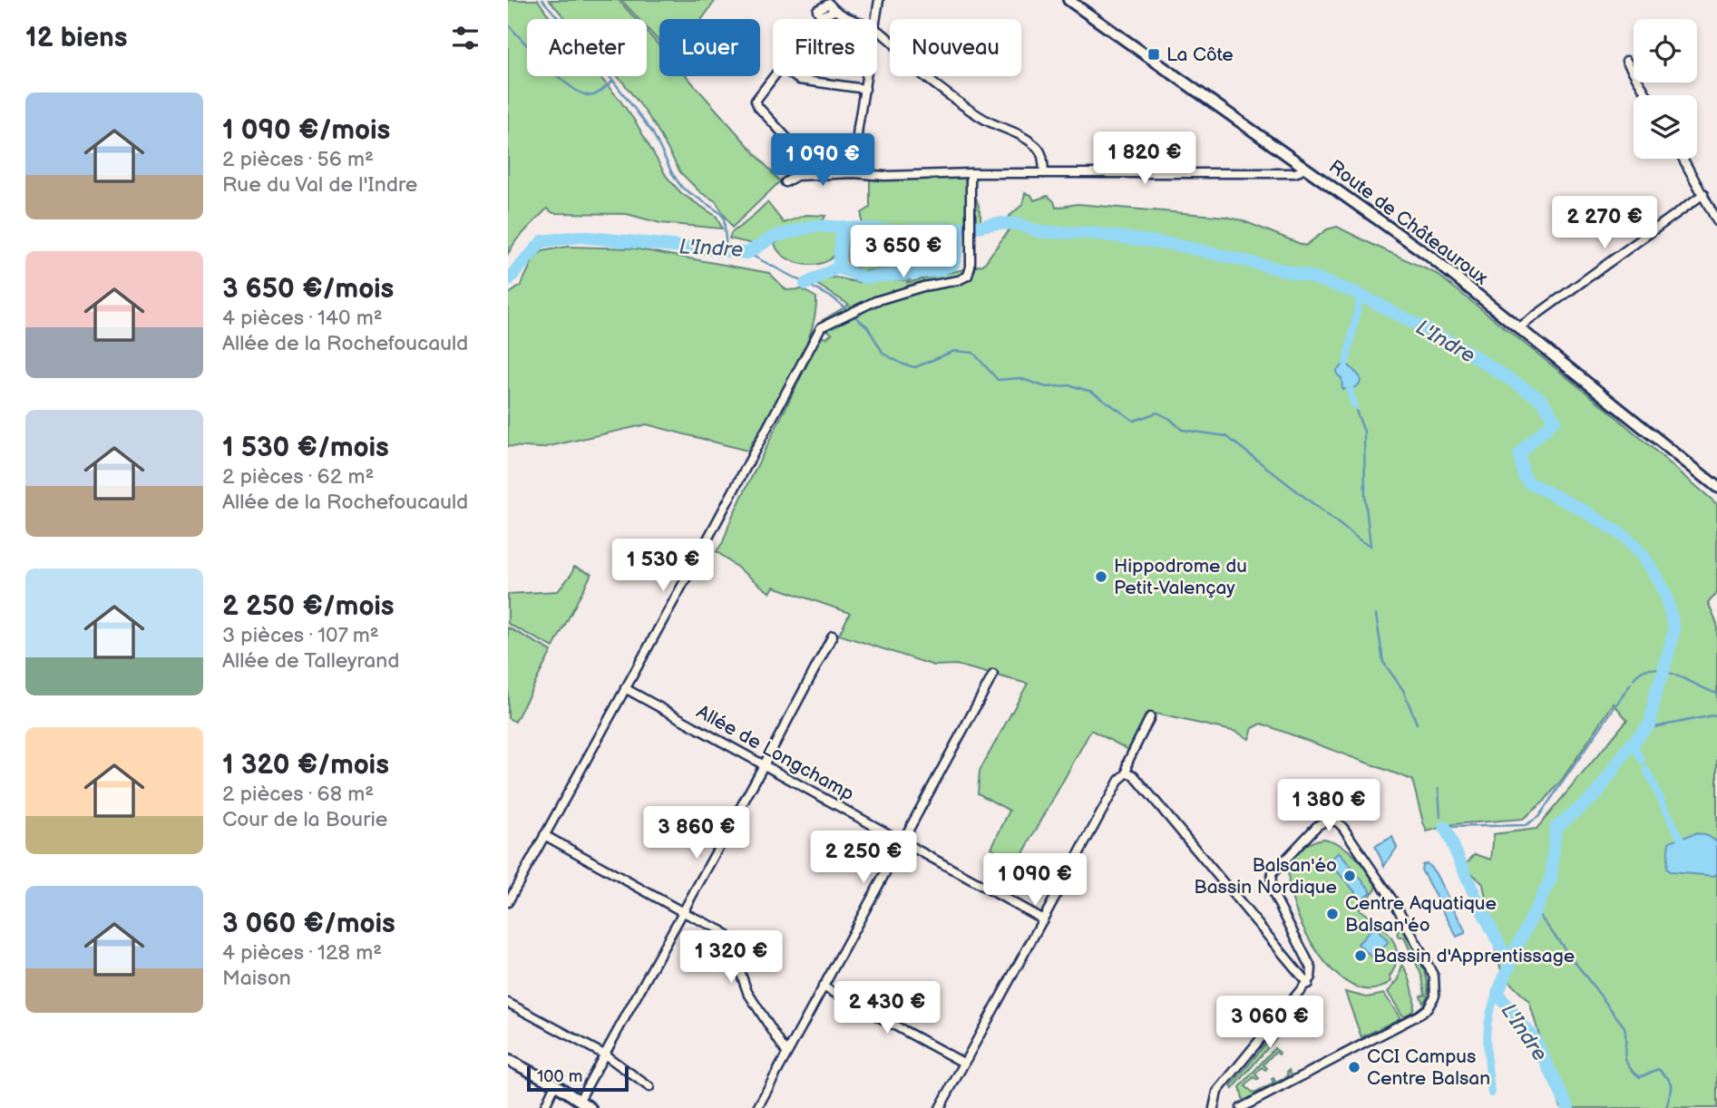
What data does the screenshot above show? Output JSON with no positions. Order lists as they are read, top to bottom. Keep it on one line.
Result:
{"streets":{"street":["Route de Châteauroux","Allée de Longchamp"]},"water":["L'Indre"],"places":{"transit":["La Côte"],"other":["Hippodrome du Petit-Valençay","Balsan'éo Bassin Nordique","Centre Aquatique Balsan'éo","Bassin d'Apprentissage","CCI Campus Centre Balsan"]},"scale_bar":"100 m","page":{"heading":"12 biens","chip":["Acheter","Louer","Filtres","Nouveau"],"list":[{"name":"1 090 €/mois","note":"2 pièces · 56 m² · Rue du Val de l'Indre"},{"name":"3 650 €/mois","note":"4 pièces · 140 m² · Allée de la Rochefoucauld"},{"name":"1 530 €/mois","note":"2 pièces · 62 m² · Allée de la Rochefoucauld"},{"name":"2 250 €/mois","note":"3 pièces · 107 m² · Allée de Talleyrand"},{"name":"1 320 €/mois","note":"2 pièces · 68 m² · Cour de la Bourie"},{"name":"3 060 €/mois","note":"4 pièces · 128 m² · Maison"}],"price":["1 820 €","1 090 €","2 270 €","3 650 €","1 530 €","1 380 €","3 860 €","2 250 €","1 090 €","1 320 €","2 430 €","3 060 €"],"scale":"100 m"}}
